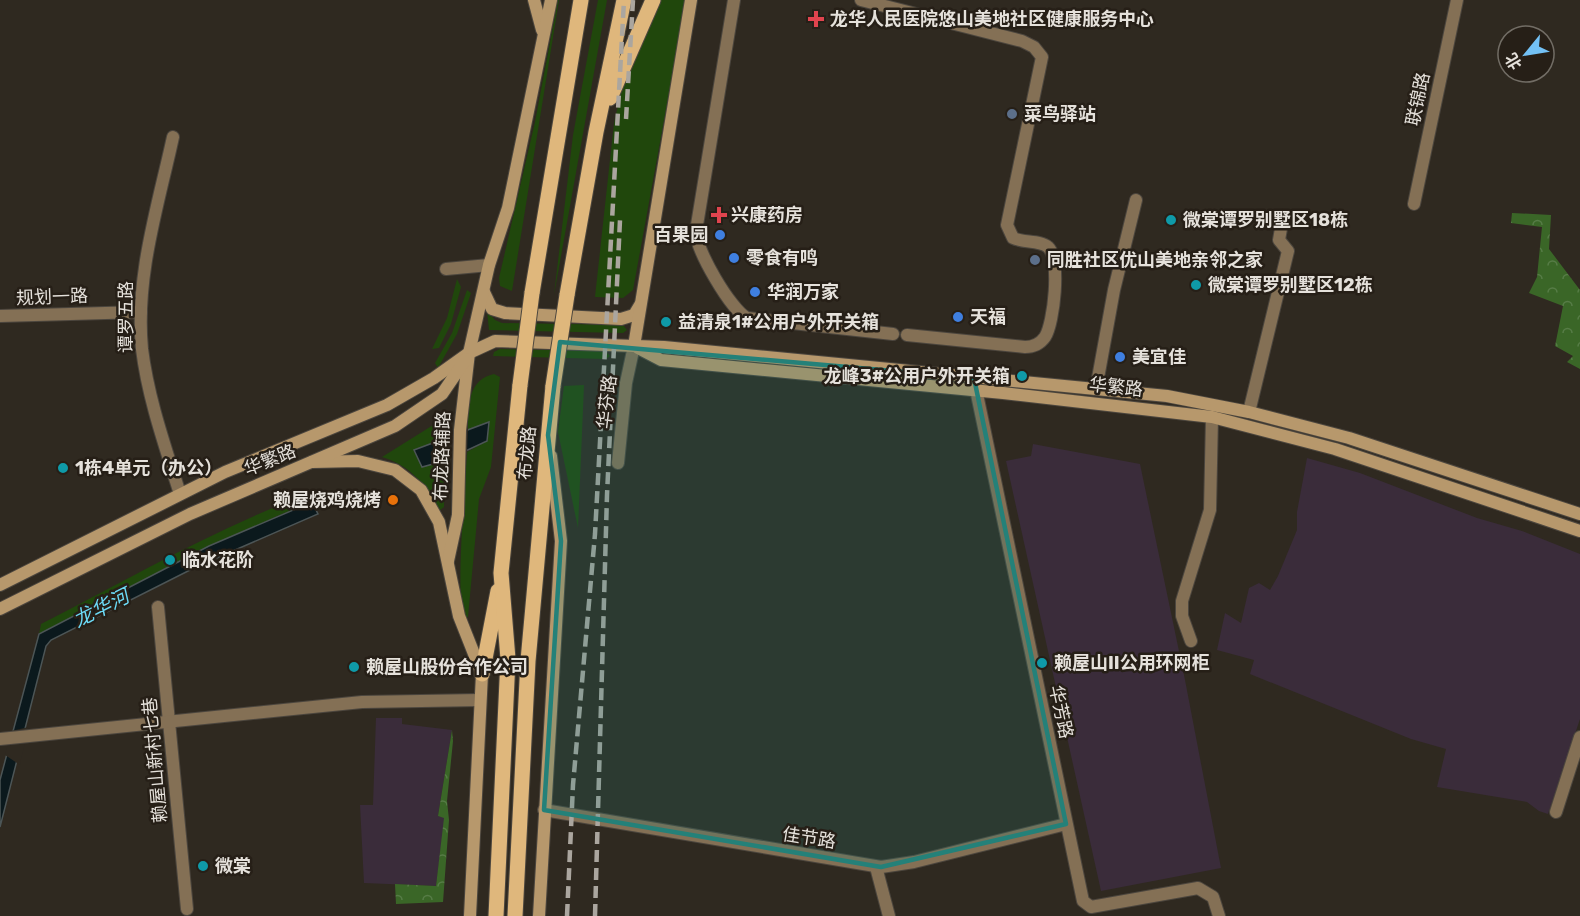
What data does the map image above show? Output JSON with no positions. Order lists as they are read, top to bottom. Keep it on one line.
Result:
{"streets":{"main road":["华繁路","布龙路","布龙路辅路"],"street":["联锦路","规划一路","谭罗五路","华芬路","华芳路","赖屋山新村七巷","佳节路"]},"crossings":[["规划一路","谭罗五路"],["谭罗五路","华繁路"],["华繁路","华芬路"],["华繁路","布龙路辅路"],["华繁路","华芳路"],["华芳路","佳节路"]],"water":["龙华河"],"places":{"health":["龙华人民医院悠山美地社区健康服务中心","兴康药房"],"other":["菜鸟驿站","微棠谭罗别墅区18栋","百果园","零食有鸣","同胜社区优山美地亲邻之家","微棠谭罗别墅区12栋","华润万家","天福","益清泉1#公用户外开关箱","美宜佳","龙峰3#公用户外开关箱","1栋4单元（办公）","赖屋烧鸡烧烤","临水花阶","赖屋山II公用环网柜","赖屋山股份合作公司","微棠"]},"north":"bottom left"}
